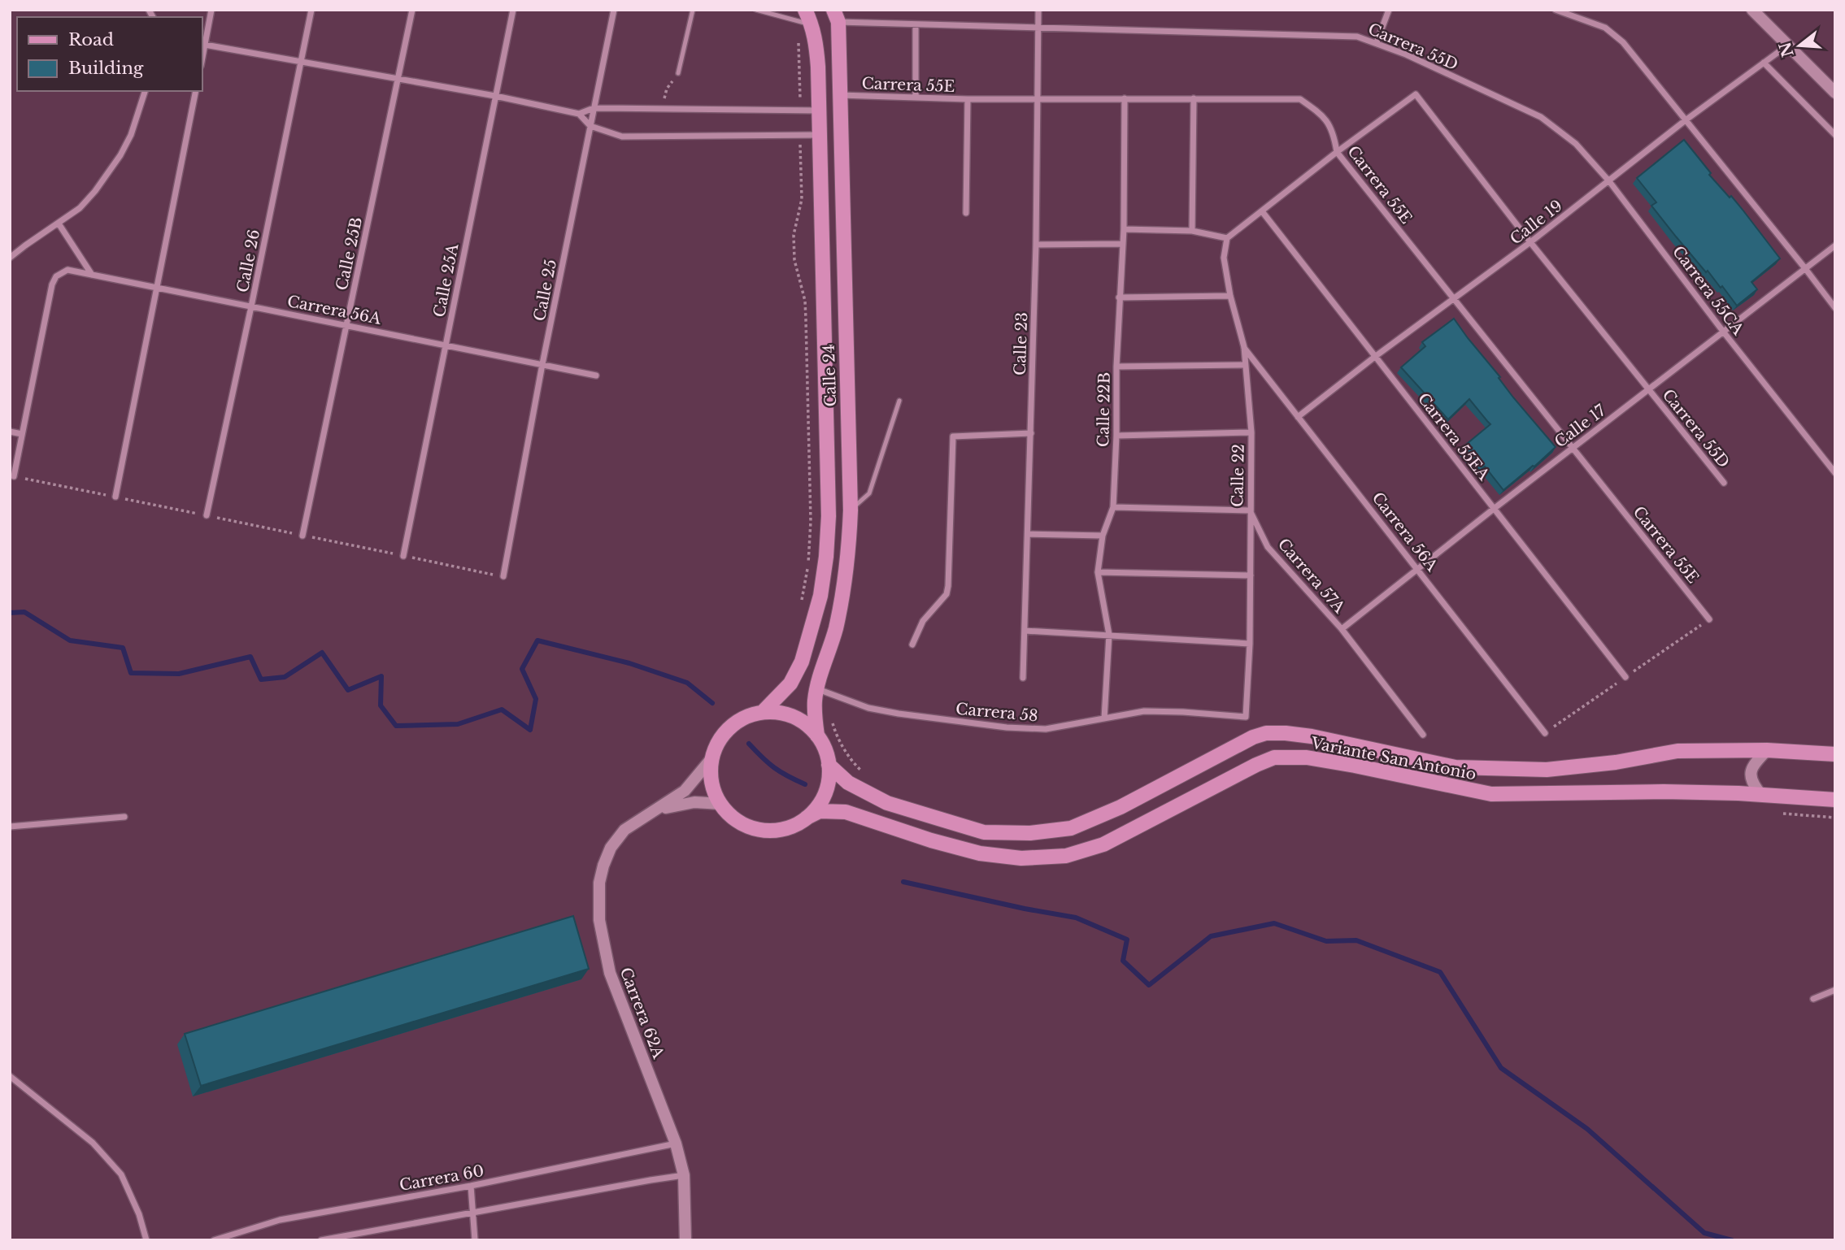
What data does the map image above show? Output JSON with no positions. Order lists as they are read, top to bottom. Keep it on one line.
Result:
{"streets":{"main road":["Calle 24","Variante San Antonio"],"street":["Carrera 55D","Carrera 55E","Calle 19","Calle 25B","Calle 26","Calle 25A","Calle 25","Carrera 55CA","Carrera 56A","Calle 23","Calle 22B","Calle 17","Carrera 55EA","Calle 22","Carrera 57A","Carrera 58","Carrera 62A","Carrera 60"]},"crossings":[["Carrera 55D","Carrera 55E"],["Carrera 55D","Calle 19"],["Carrera 55D","Carrera 55CA"],["Carrera 55D","Calle 23"],["Carrera 55D","Calle 24"],["Carrera 55D","Calle 17"],["Carrera 55E","Calle 19"],["Carrera 55E","Calle 23"],["Carrera 55E","Calle 24"],["Carrera 55E","Calle 22B"],["Carrera 55E","Calle 17"],["Calle 19","Carrera 55CA"],["Calle 19","Carrera 56A"],["Calle 19","Carrera 55EA"],["Calle 25B","Carrera 56A"],["Calle 26","Carrera 56A"],["Calle 25A","Carrera 56A"],["Calle 25","Carrera 56A"],["Carrera 55CA","Calle 17"],["Carrera 56A","Calle 17"],["Carrera 56A","Calle 22"],["Calle 24","Carrera 58"],["Calle 24","Variante San Antonio"],["Calle 24","Carrera 62A"],["Calle 22B","Carrera 58"],["Calle 17","Carrera 55EA"],["Calle 17","Carrera 57A"],["Calle 22","Carrera 57A"],["Calle 22","Carrera 58"],["Variante San Antonio","Carrera 62A"],["Carrera 62A","Carrera 60"]],"legend":["Road","Building"],"north":"left"}
